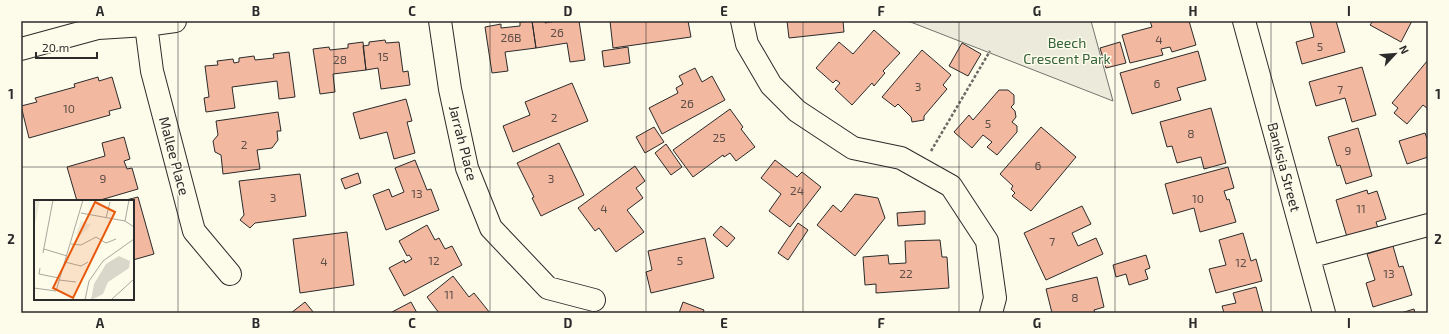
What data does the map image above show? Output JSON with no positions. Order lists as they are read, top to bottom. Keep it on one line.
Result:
{"streets":{"street":["Jarrah Place","Mallee Place","Banksia Street"]},"parks":["Beech Crescent Park"],"house_numbers":["26","26B","4","5","15","28","6","3","7","26","10","2","5","8","25","2","9","6","9","3","24","13","3","10","4","11","7","12","5","4","12","22","13","11","8"],"scale_bar":"20 m","north":"top right","grid":{"columns":["A","B","C","D","E","F","G","H","I"],"rows":["1","2"]}}
